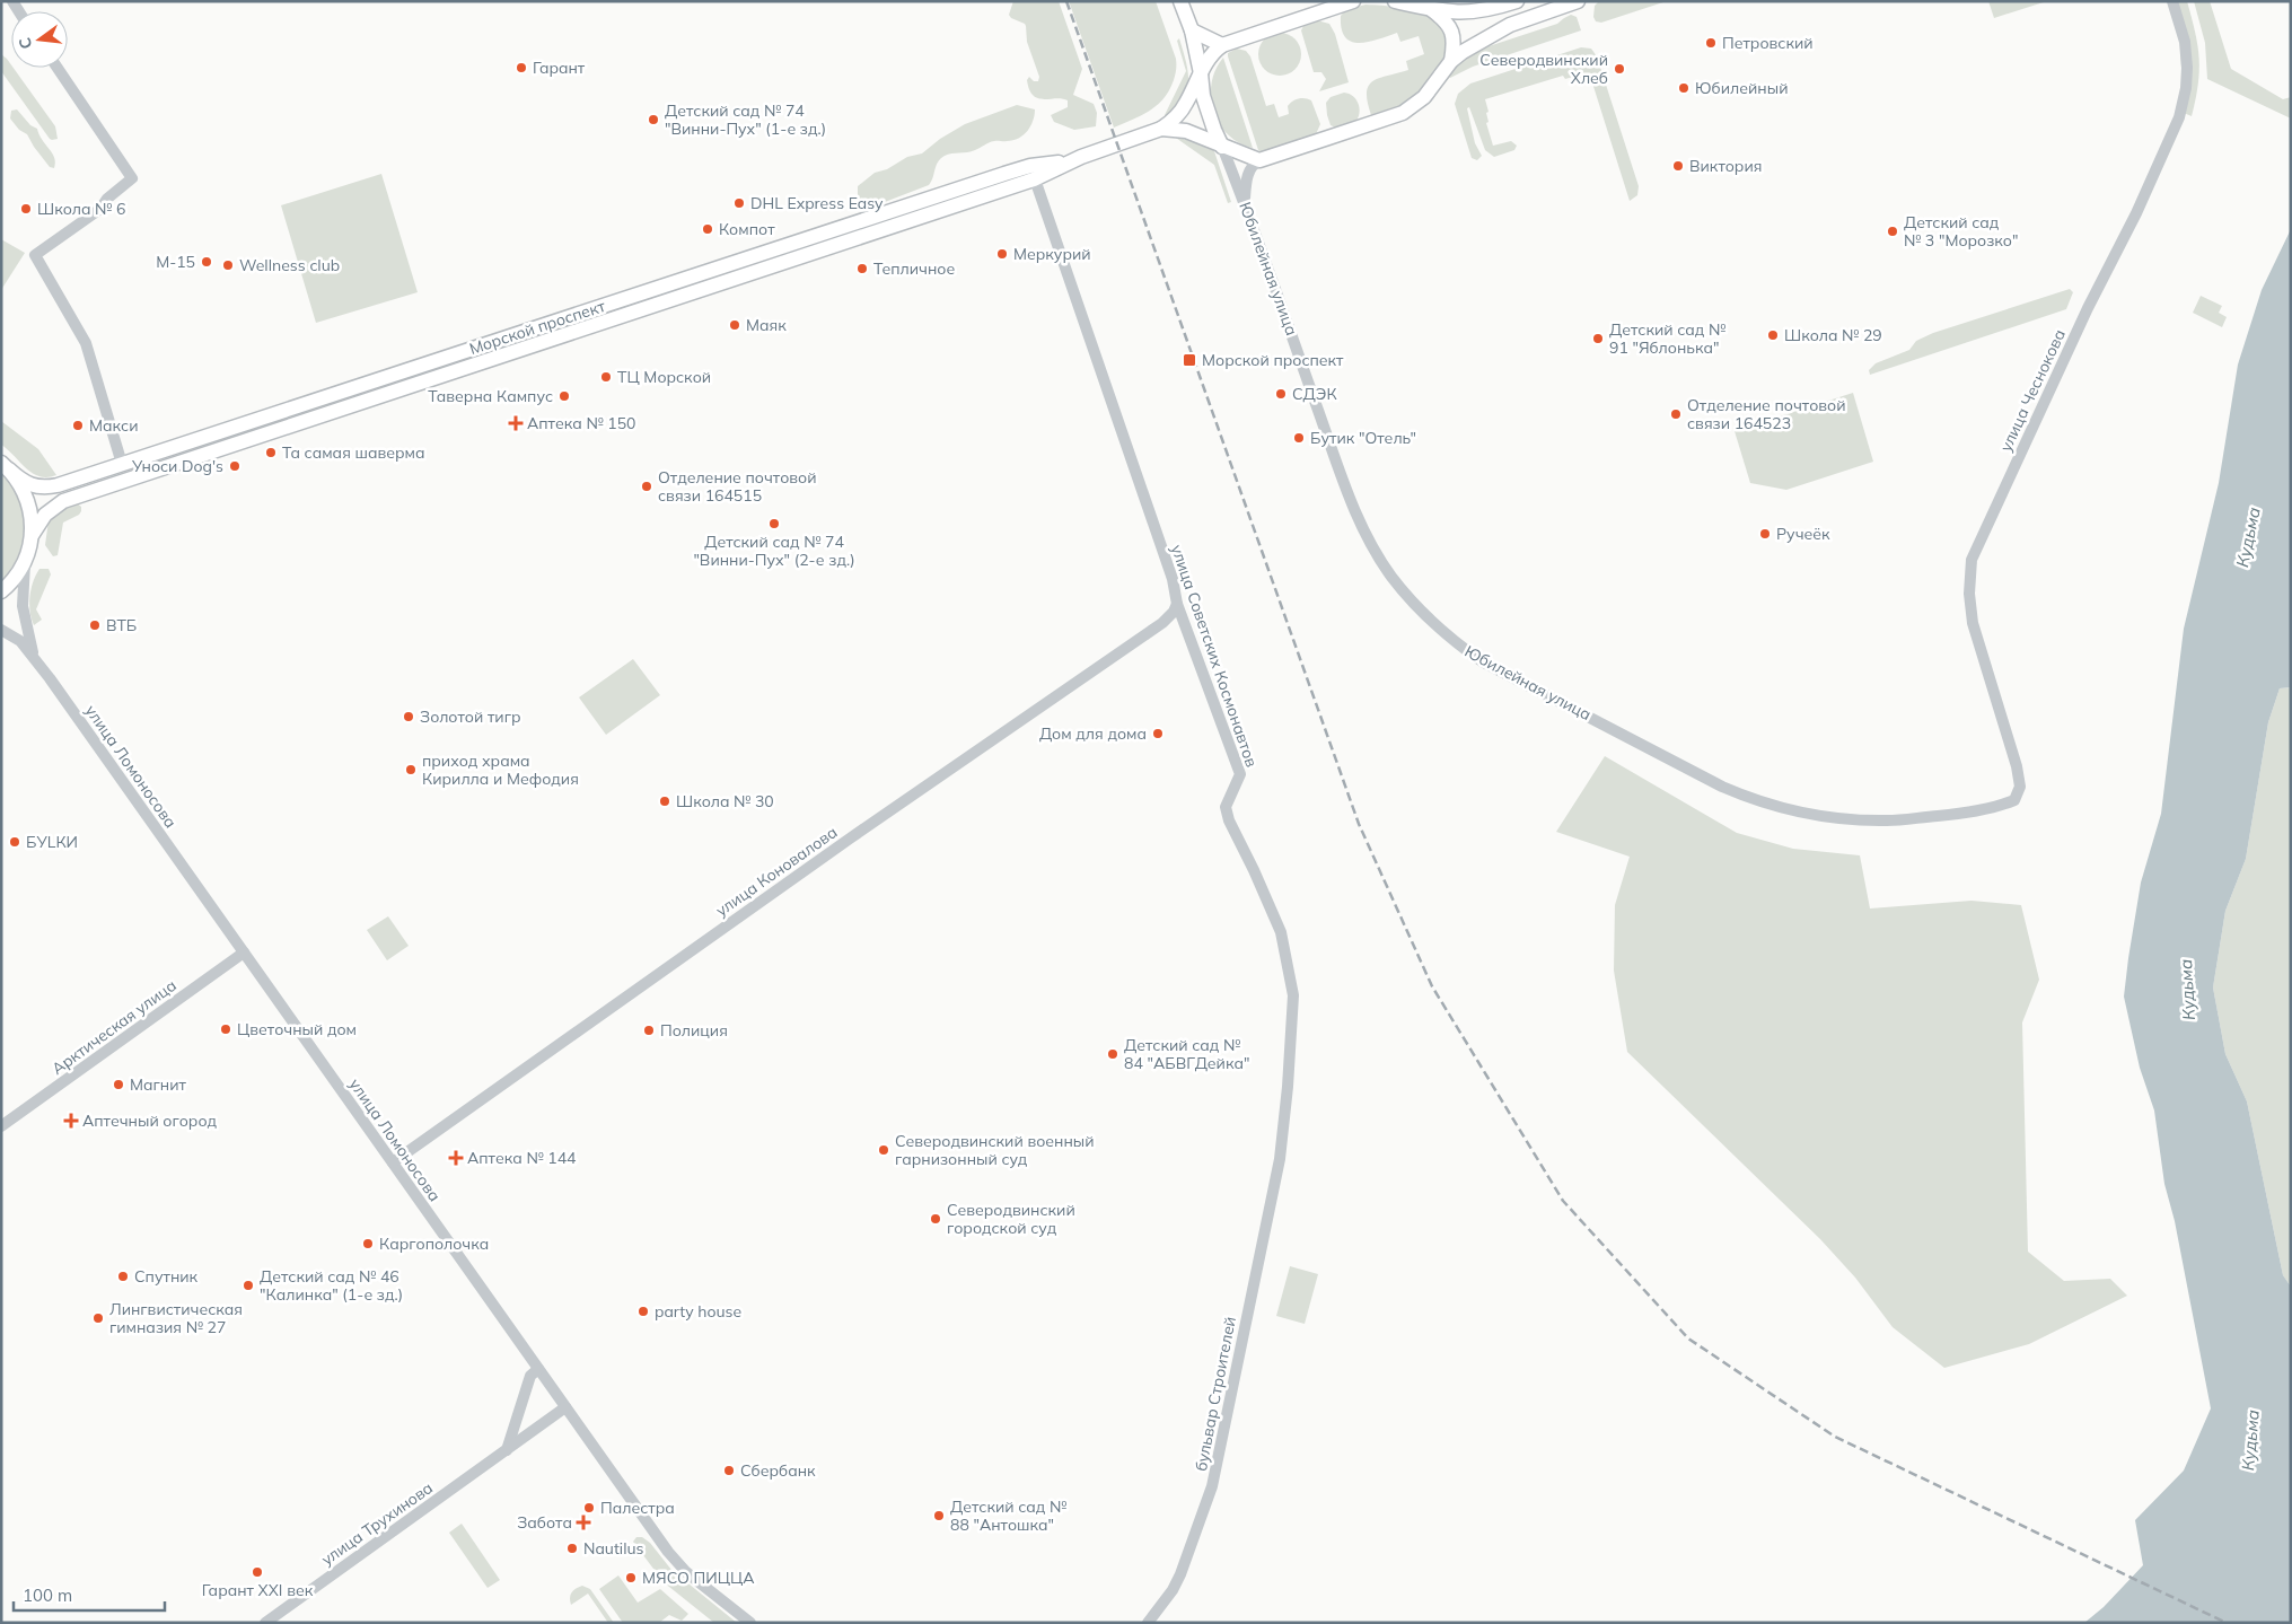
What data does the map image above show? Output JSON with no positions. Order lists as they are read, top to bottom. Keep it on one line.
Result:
{"streets":{"main road":["Юбилейная улица","Морской проспект"],"street":["улица Чеснокова","улица Советских Космонавтов","улица Ломоносова","улица Коновалова","Арктическая улица","бульвар Строителей","улица Трухинова"]},"crossings":[["Юбилейная улица","Морской проспект"],["Юбилейная улица","улица Чеснокова"],["Морской проспект","улица Советских Космонавтов"],["улица Советских Космонавтов","улица Коновалова"],["улица Советских Космонавтов","бульвар Строителей"],["улица Ломоносова","улица Коновалова"],["улица Ломоносова","Арктическая улица"],["улица Ломоносова","улица Трухинова"]],"water":["Кудьма"],"places":{"other":["Петровский","Гарант","Северодвинский Хлеб","Юбилейный","Детский сад № 74 \"Винни-Пух\" (1-е зд.)","Виктория","DHL Express Easy","Школа № 6","Компот","Детский сад № 3 \"Морозко\"","Меркурий","М-15","Wellness club","Тепличное","Маяк","Школа № 29","Детский сад № 91 \"Яблонька\"","ТЦ Морской","СДЭК","Таверна Кампус","Отделение почтовой связи 164523","Макси","Бутик \"Отель\"","Та самая шаверма","Уноси Dog's","Отделение почтовой связи 164515","Детский сад № 74 \"Винни-Пух\" (2-е зд.)","Ручеёк","ВТБ","Золотой тигр","Дом для дома","приход храма Кирилла и Мефодия","Школа № 30","БУLКИ","Цветочный дом","Полиция","Детский сад № 84 \"АБВГДейка\"","Магнит","Северодвинский военный гарнизонный суд","Северодвинский городской суд","Каргополочка","Спутник","Детский сад № 46 \"Калинка\" (1-е зд.)","party house","Лингвистическая гимназия № 27","Сбербанк","Палестра","Детский сад № 88 \"Антошка\"","Nautilus","Гарант XXI век","МЯСО ПИЦЦА"],"transit":["Морской проспект"],"health":["Аптека № 150","Аптечный огород","Аптека № 144","Забота"]},"scale_bar":"100 m","north":"left"}
